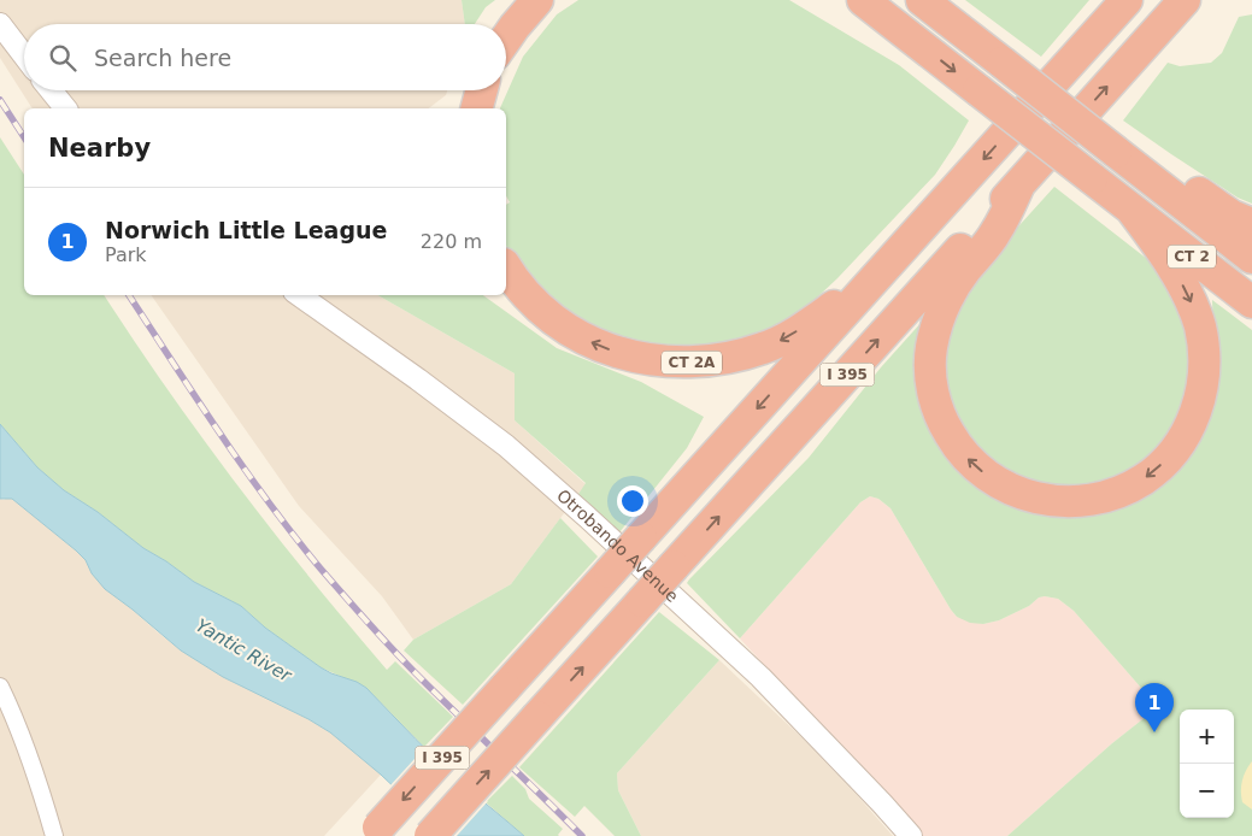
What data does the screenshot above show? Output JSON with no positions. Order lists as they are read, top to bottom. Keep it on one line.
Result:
{"streets":{"highway":["CT 2","CT 2A","I 395"],"street":["Otrobando Avenue"]},"crossings":[["CT 2A","I 395"]],"water":["Yantic River"],"page":{"search":"Search here","heading":"Nearby","list":[{"mark":"1","name":"Norwich Little League","note":"Park","value":"220 m"}],"pins":"1","map_buttons":["+","−"]}}
